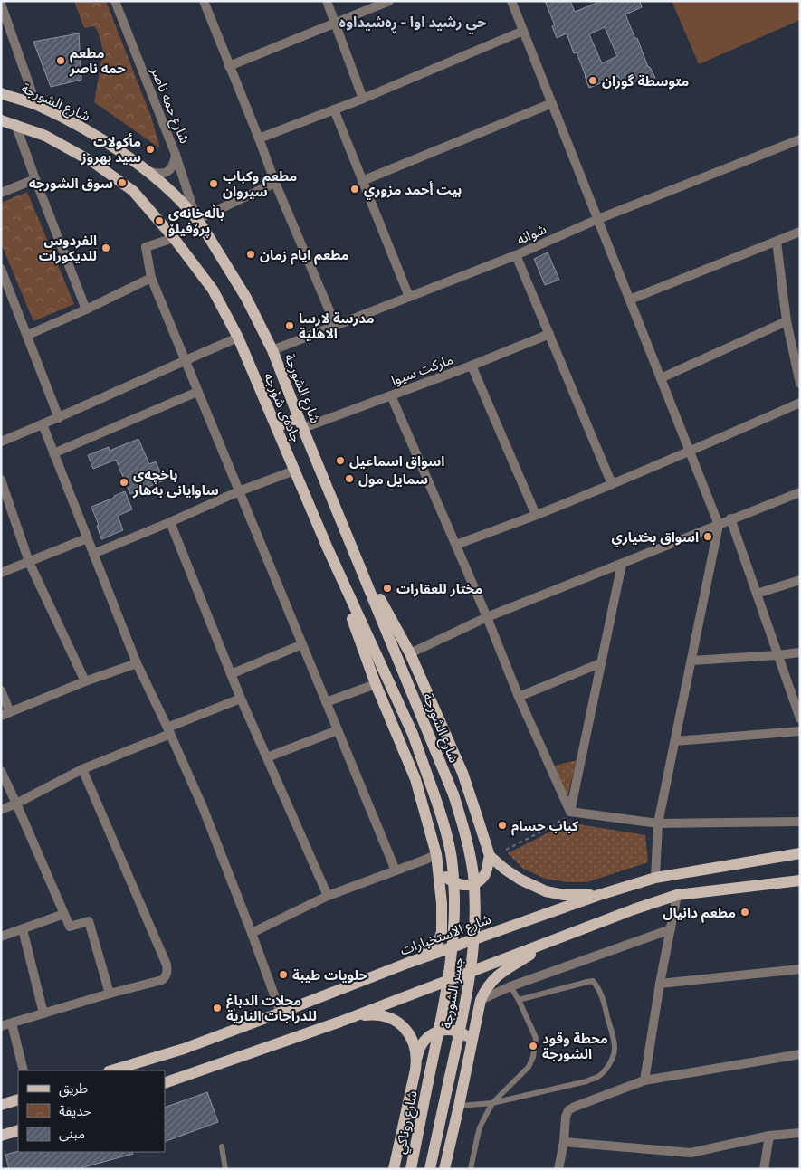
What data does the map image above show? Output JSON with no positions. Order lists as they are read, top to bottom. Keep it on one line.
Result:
{"streets":{"main road":["شارع الشورجة","جادەی شۆرجە","شارع الاستخبارات","جسر الشورجة","شارع روناكي"],"street":["شارع حمه ناصر","شوانە","مارکت سیوا"]},"crossings":[["شارع الشورجة","شارع حمه ناصر"],["شارع الشورجة","شوانە"],["شارع الشورجة","مارکت سیوا"],["شارع الشورجة","جسر الشورجة"],["جادەی شۆرجە","جسر الشورجة"],["جسر الشورجة","شارع روناكي"]],"districts":["حي رشيد اوا - ڕەشیداوە"],"places":["مطعم حمه ناصر","متوسطة گوران","مأكولات سيد بهروز","سوق الشورجه","مطعم وكباب سيروان","بيت أحمد مزوري","باڵەخانەی پرۆفیلۆ","الفردوس للديكورات","مطعم ايام زمان","مدرسة لارسا الاهلية","اسواق اسماعيل","سمايل مول","باخچەی ساوایانی بەهار","اسواق بختياري","مختار للعقارات","كباب حسام","مطعم دانيال","حلويات طيبة","محلات الدباغ للدراجات النارية","محطة وقود الشورجة"],"legend":["طريق","حديقة","مبنى"]}
